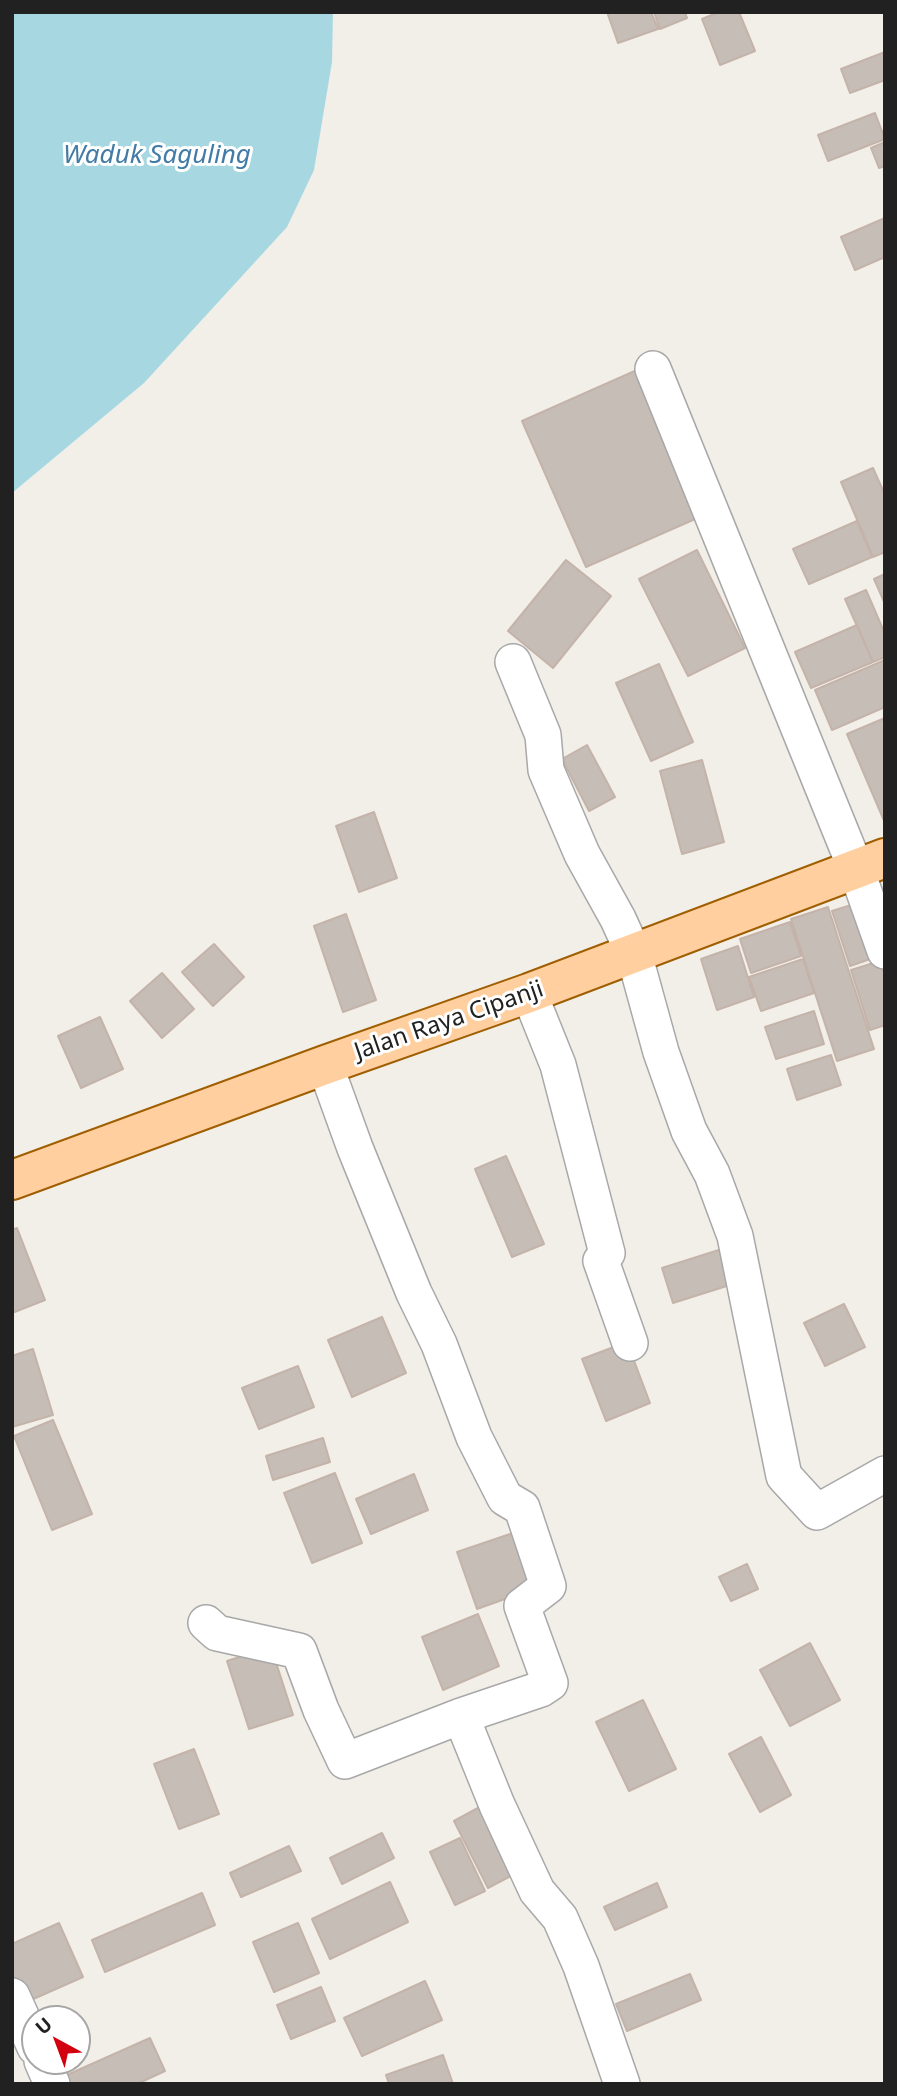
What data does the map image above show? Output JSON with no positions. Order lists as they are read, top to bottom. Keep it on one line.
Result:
{"streets":{"main road":["Jalan Raya Cipanji"]},"water":["Waduk Saguling"],"north":"top left"}
